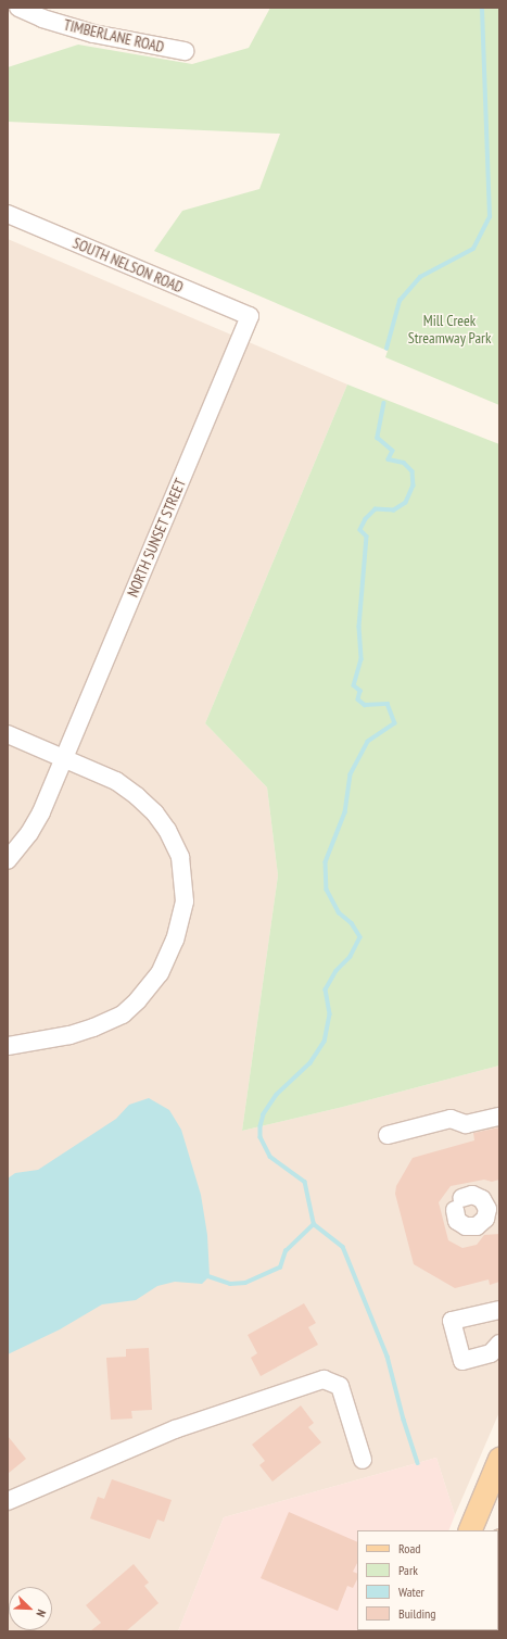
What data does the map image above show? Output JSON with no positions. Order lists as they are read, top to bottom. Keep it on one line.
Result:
{"streets":{"street":["TIMBERLANE ROAD","SOUTH NELSON ROAD","NORTH SUNSET STREET"]},"crossings":[["SOUTH NELSON ROAD","NORTH SUNSET STREET"]],"parks":["Mill Creek Streamway Park"],"legend":["Road","Park","Water","Building"],"north":"bottom right"}
